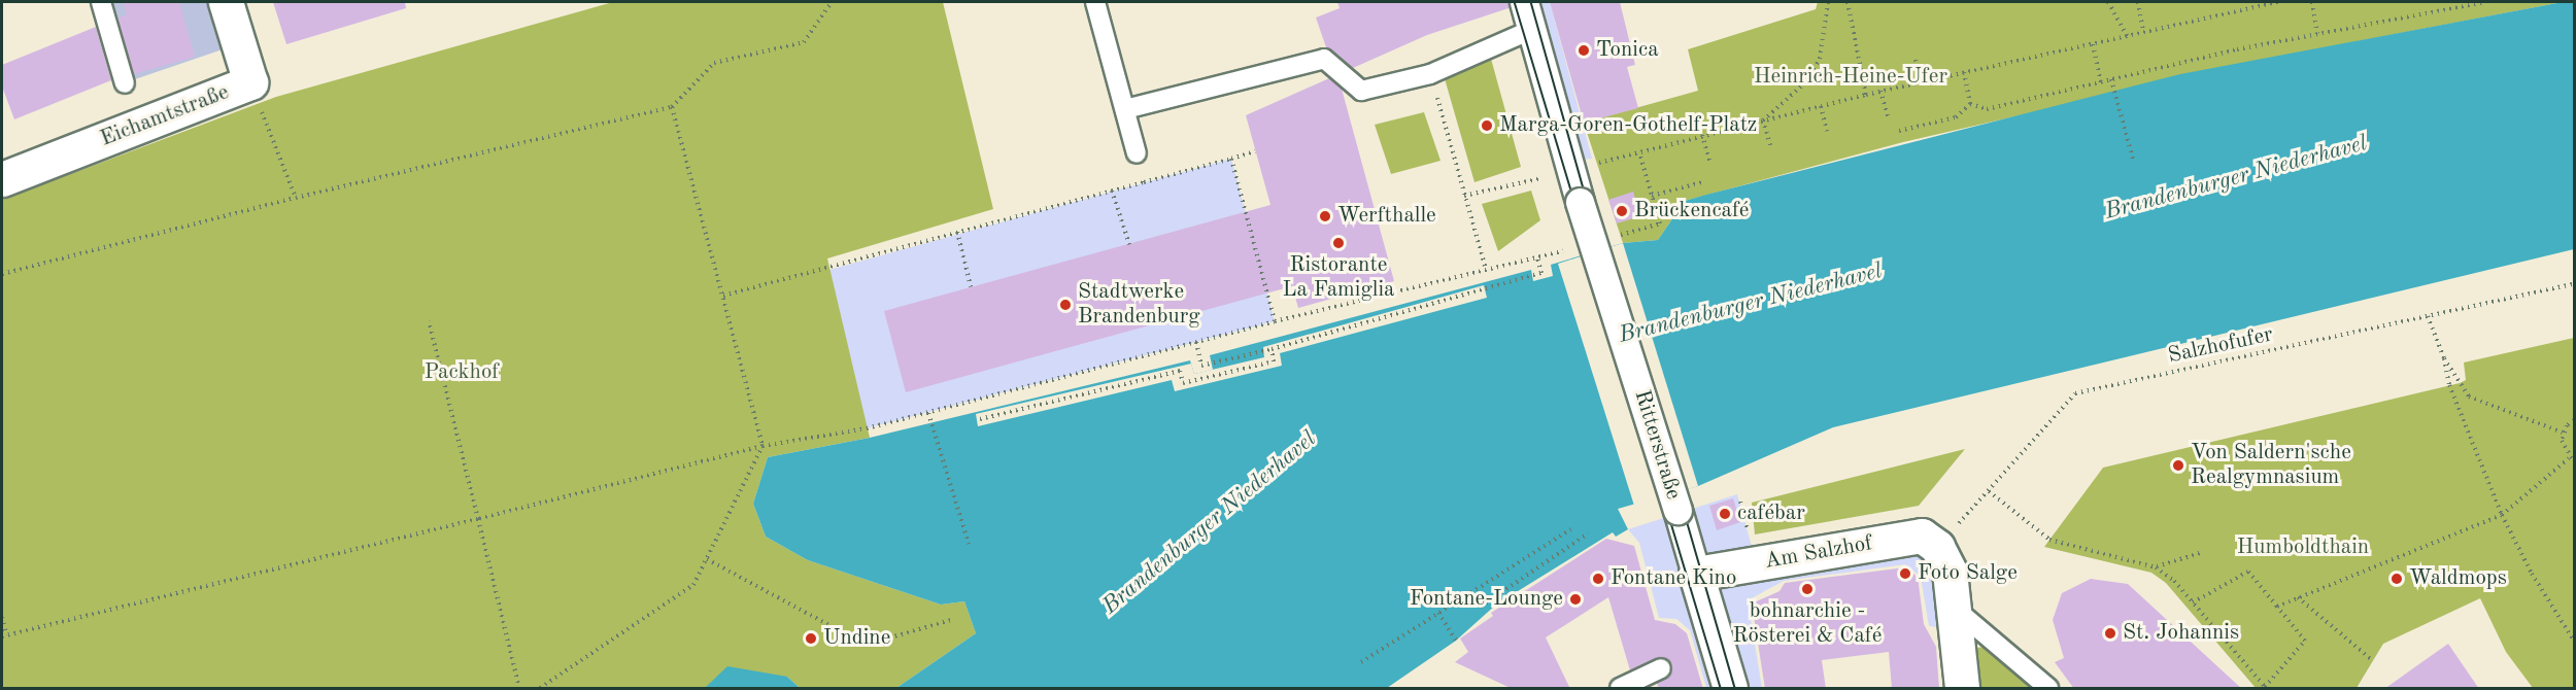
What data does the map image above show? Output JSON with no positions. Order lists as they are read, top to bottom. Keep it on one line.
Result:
{"streets":{"street":["Eichamtstraße","Ritterstraße","Am Salzhof"],"path":["Salzhofufer"]},"crossings":[["Salzhofufer","Am Salzhof"],["Ritterstraße","Am Salzhof"]],"water":["Brandenburger Niederhavel"],"parks":["Heinrich-Heine-Ufer","Packhof","Humboldthain"],"places":["Tonica","Marga-Goren-Gothelf-Platz","Brückencafé","Werfthalle","Ristorante La Famiglia","Stadtwerke Brandenburg","Von Saldern'sche Realgymnasium","cafébar","Foto Salge","Fontane Kino","Waldmops","bohnarchie - Rösterei & Café","Fontane-Lounge","St. Johannis","Undine"]}
